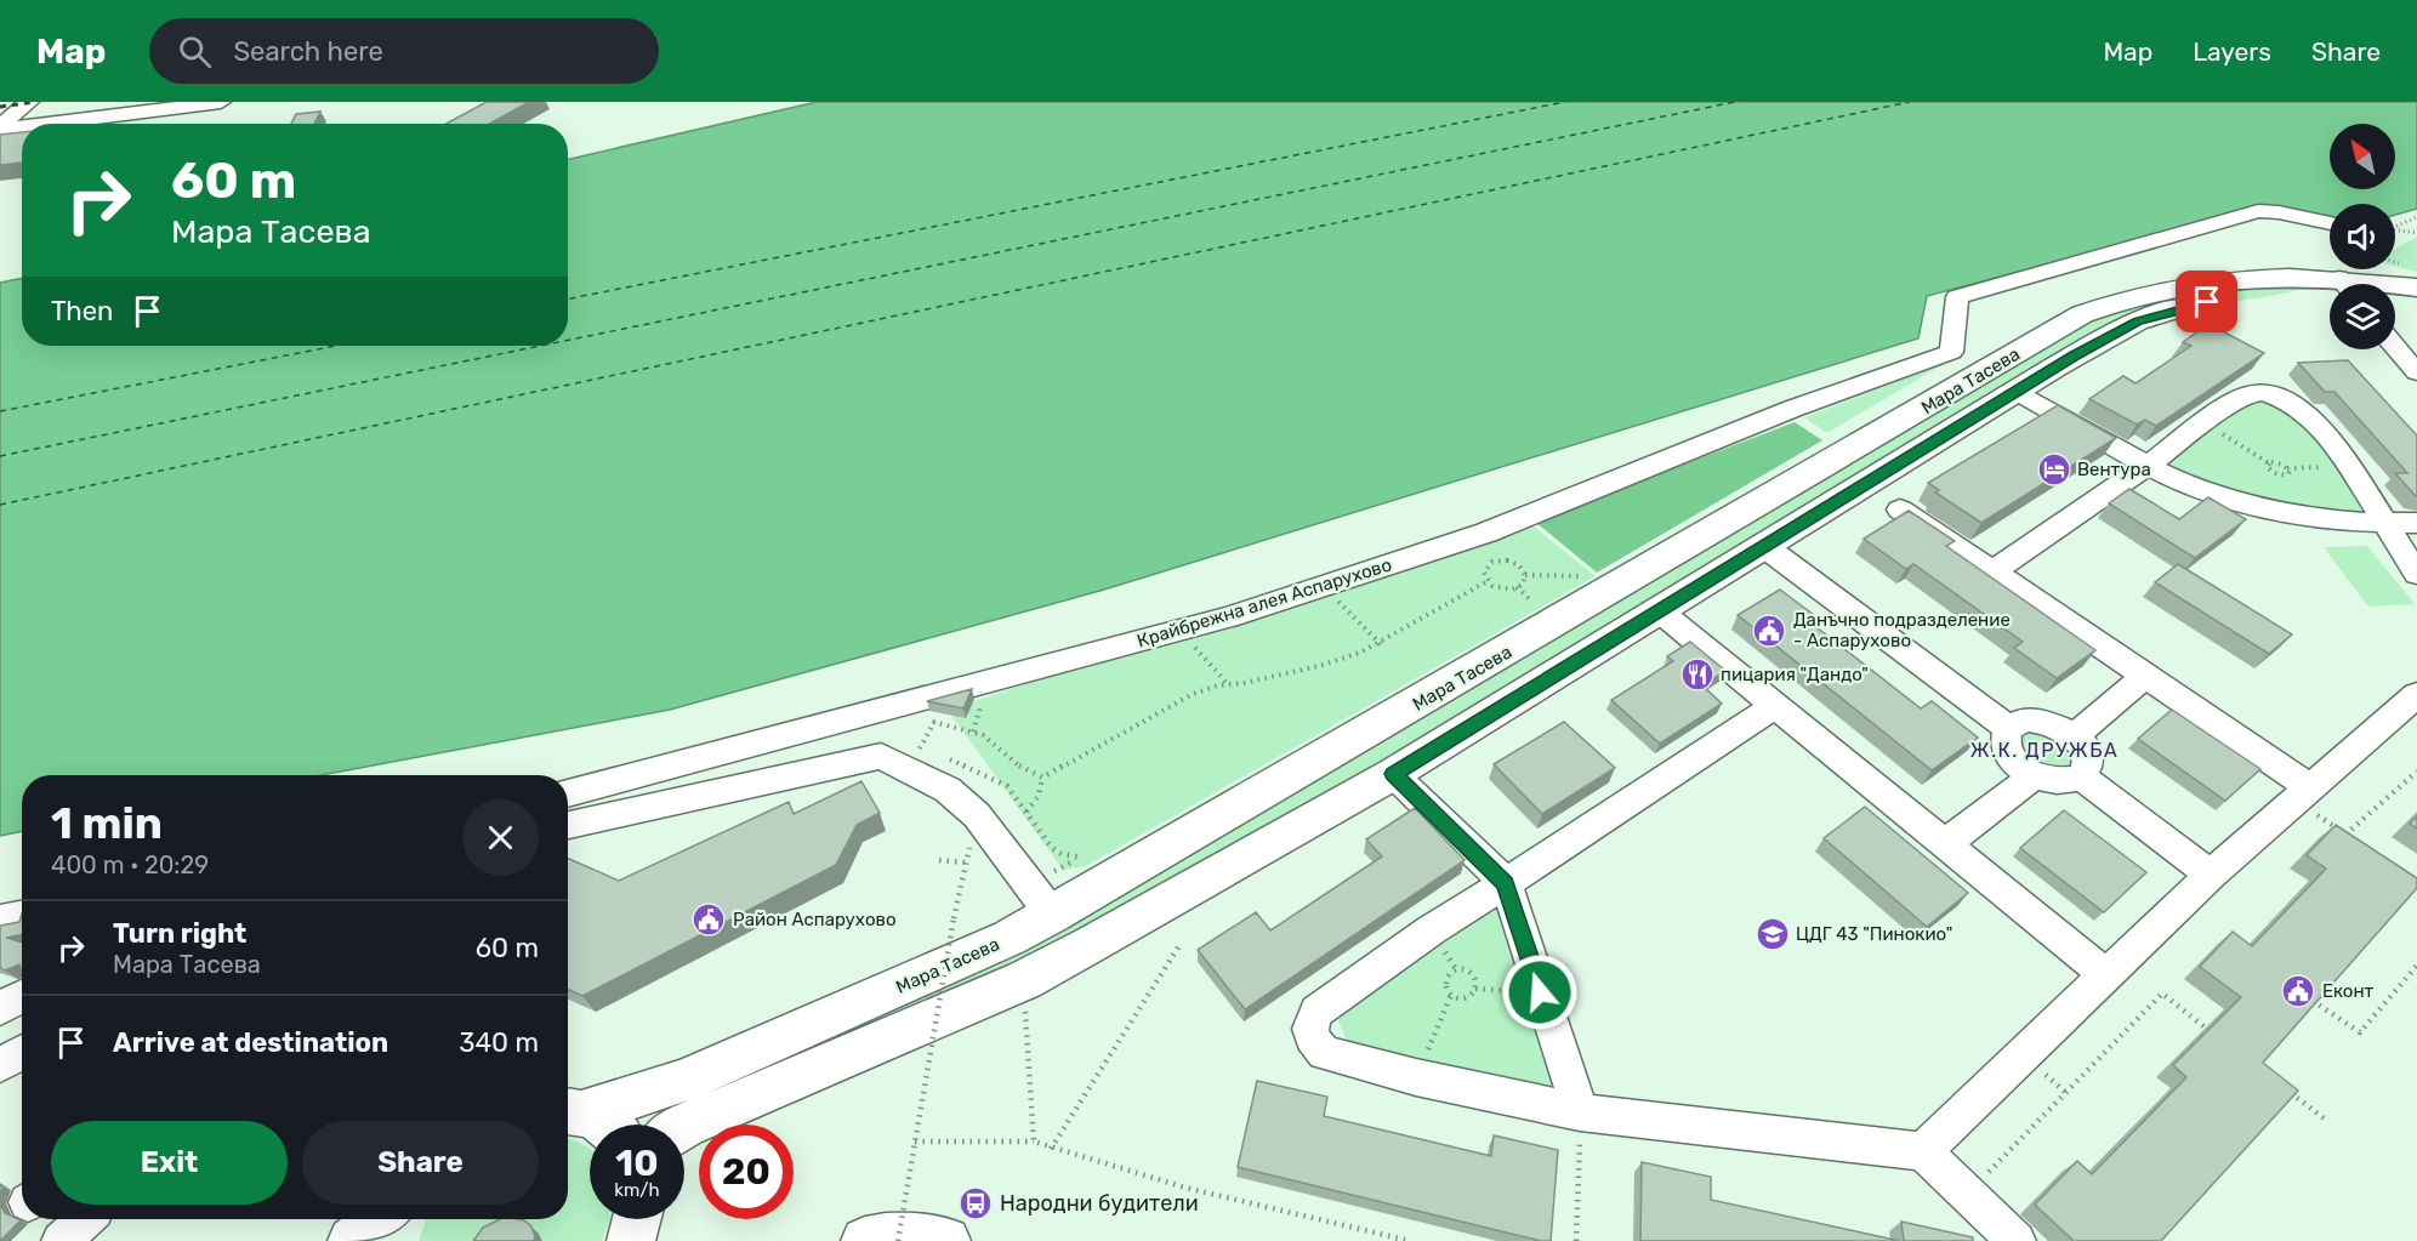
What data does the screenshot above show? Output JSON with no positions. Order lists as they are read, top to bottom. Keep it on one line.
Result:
{"streets":{"main road":["Мара Тасева"],"street":["Крайбрежна алея Аспарухово"]},"districts":["Ж.К. ДРУЖБА"],"places":{"hotel":["Вентура"],"public building":["Данъчно подразделение - Аспарухово","Район Аспарухово","Еконт"],"restaurant":["пицария \"Дандо\""],"school or university":["ЦДГ 43 \"Пинокио\""],"bus stop":["Народни будители"]},"north":"top left","page":{"header":"Map","search":"Search here","nav":["Map","Layers","Share"],"turn":["60 m","Мара Тасева"],"then":"Then","heading":["1 min","400 m · 20:29"],"list":[{"name":"Turn right","note":"Мара Тасева","value":"60 m"},{"name":"Arrive at destination","value":"340 m"}],"buttons":["Exit","Share"],"speed":"10 km/h","limit":"20"}}
